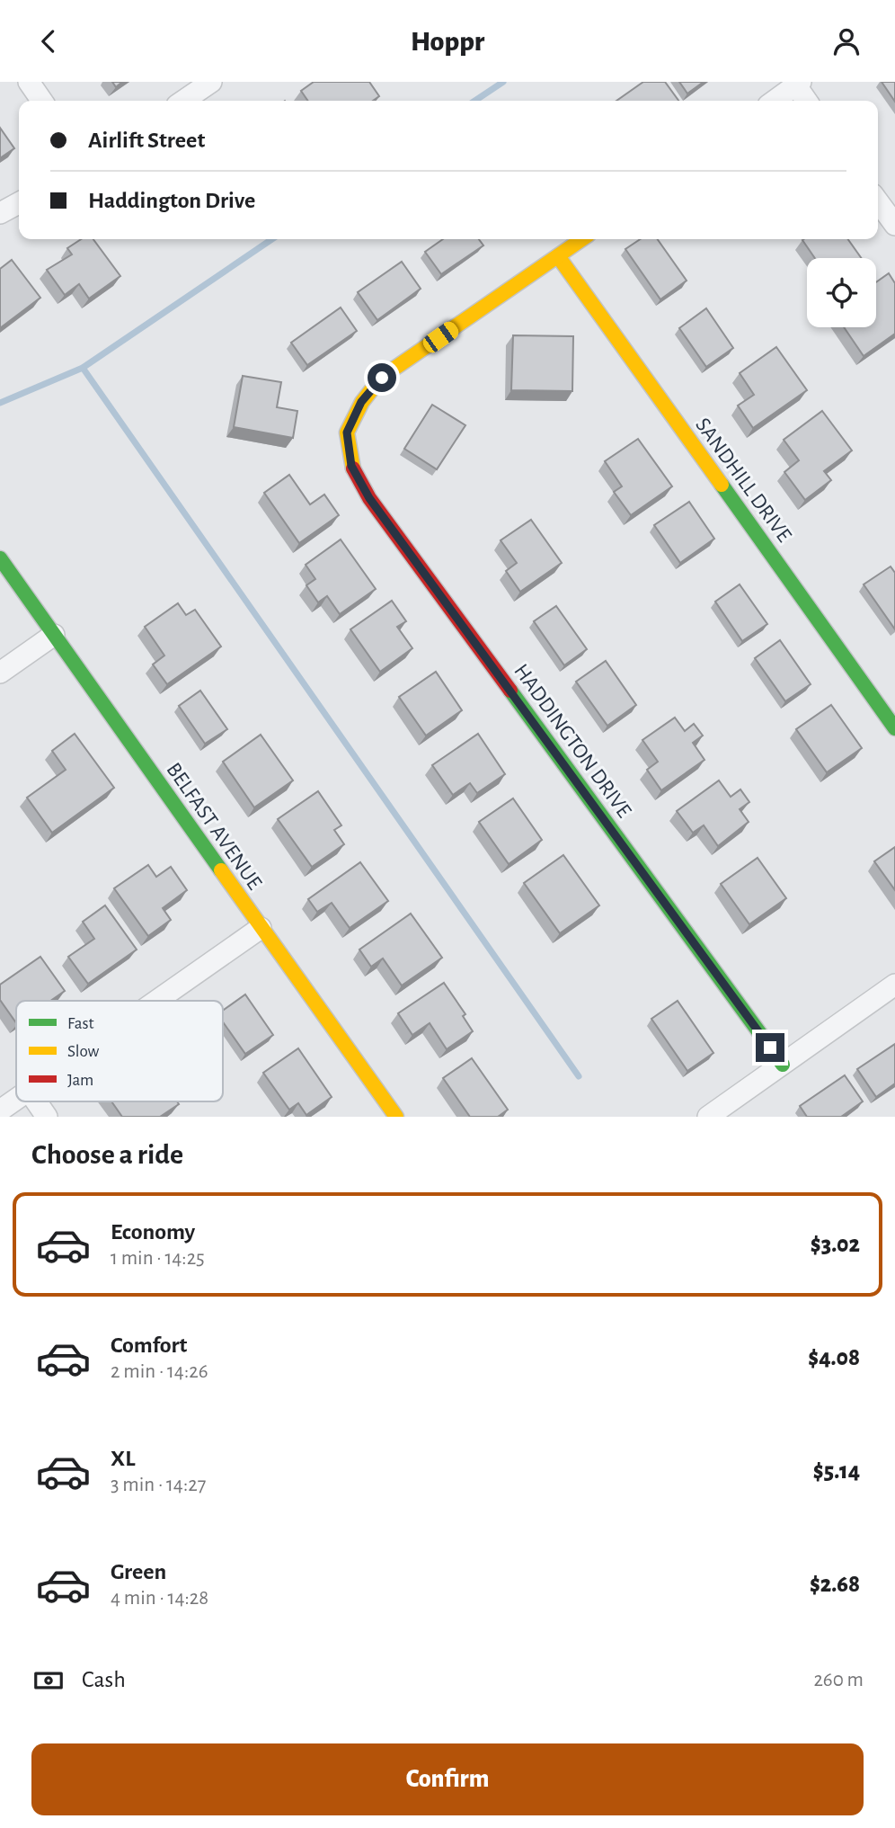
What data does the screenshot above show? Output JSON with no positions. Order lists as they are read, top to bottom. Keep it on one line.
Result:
{"streets":{"street":["SANDHILL DRIVE","HADDINGTON DRIVE","BELFAST AVENUE"]},"crossings":[["SANDHILL DRIVE","HADDINGTON DRIVE"]],"legend":["Fast","Slow","Jam"],"page":{"header":"Hoppr","banner":["Airlift Street","Haddington Drive"],"heading":"Choose a ride","list":[{"name":"Economy","note":"1 min · 14:25","value":"$3.02"},{"name":"Comfort","note":"2 min · 14:26","value":"$4.08"},{"name":"XL","note":"3 min · 14:27","value":"$5.14"},{"name":"Green","note":"4 min · 14:28","value":"$2.68"}],"pay":["Cash","260 m"],"buttons":"Confirm"}}
